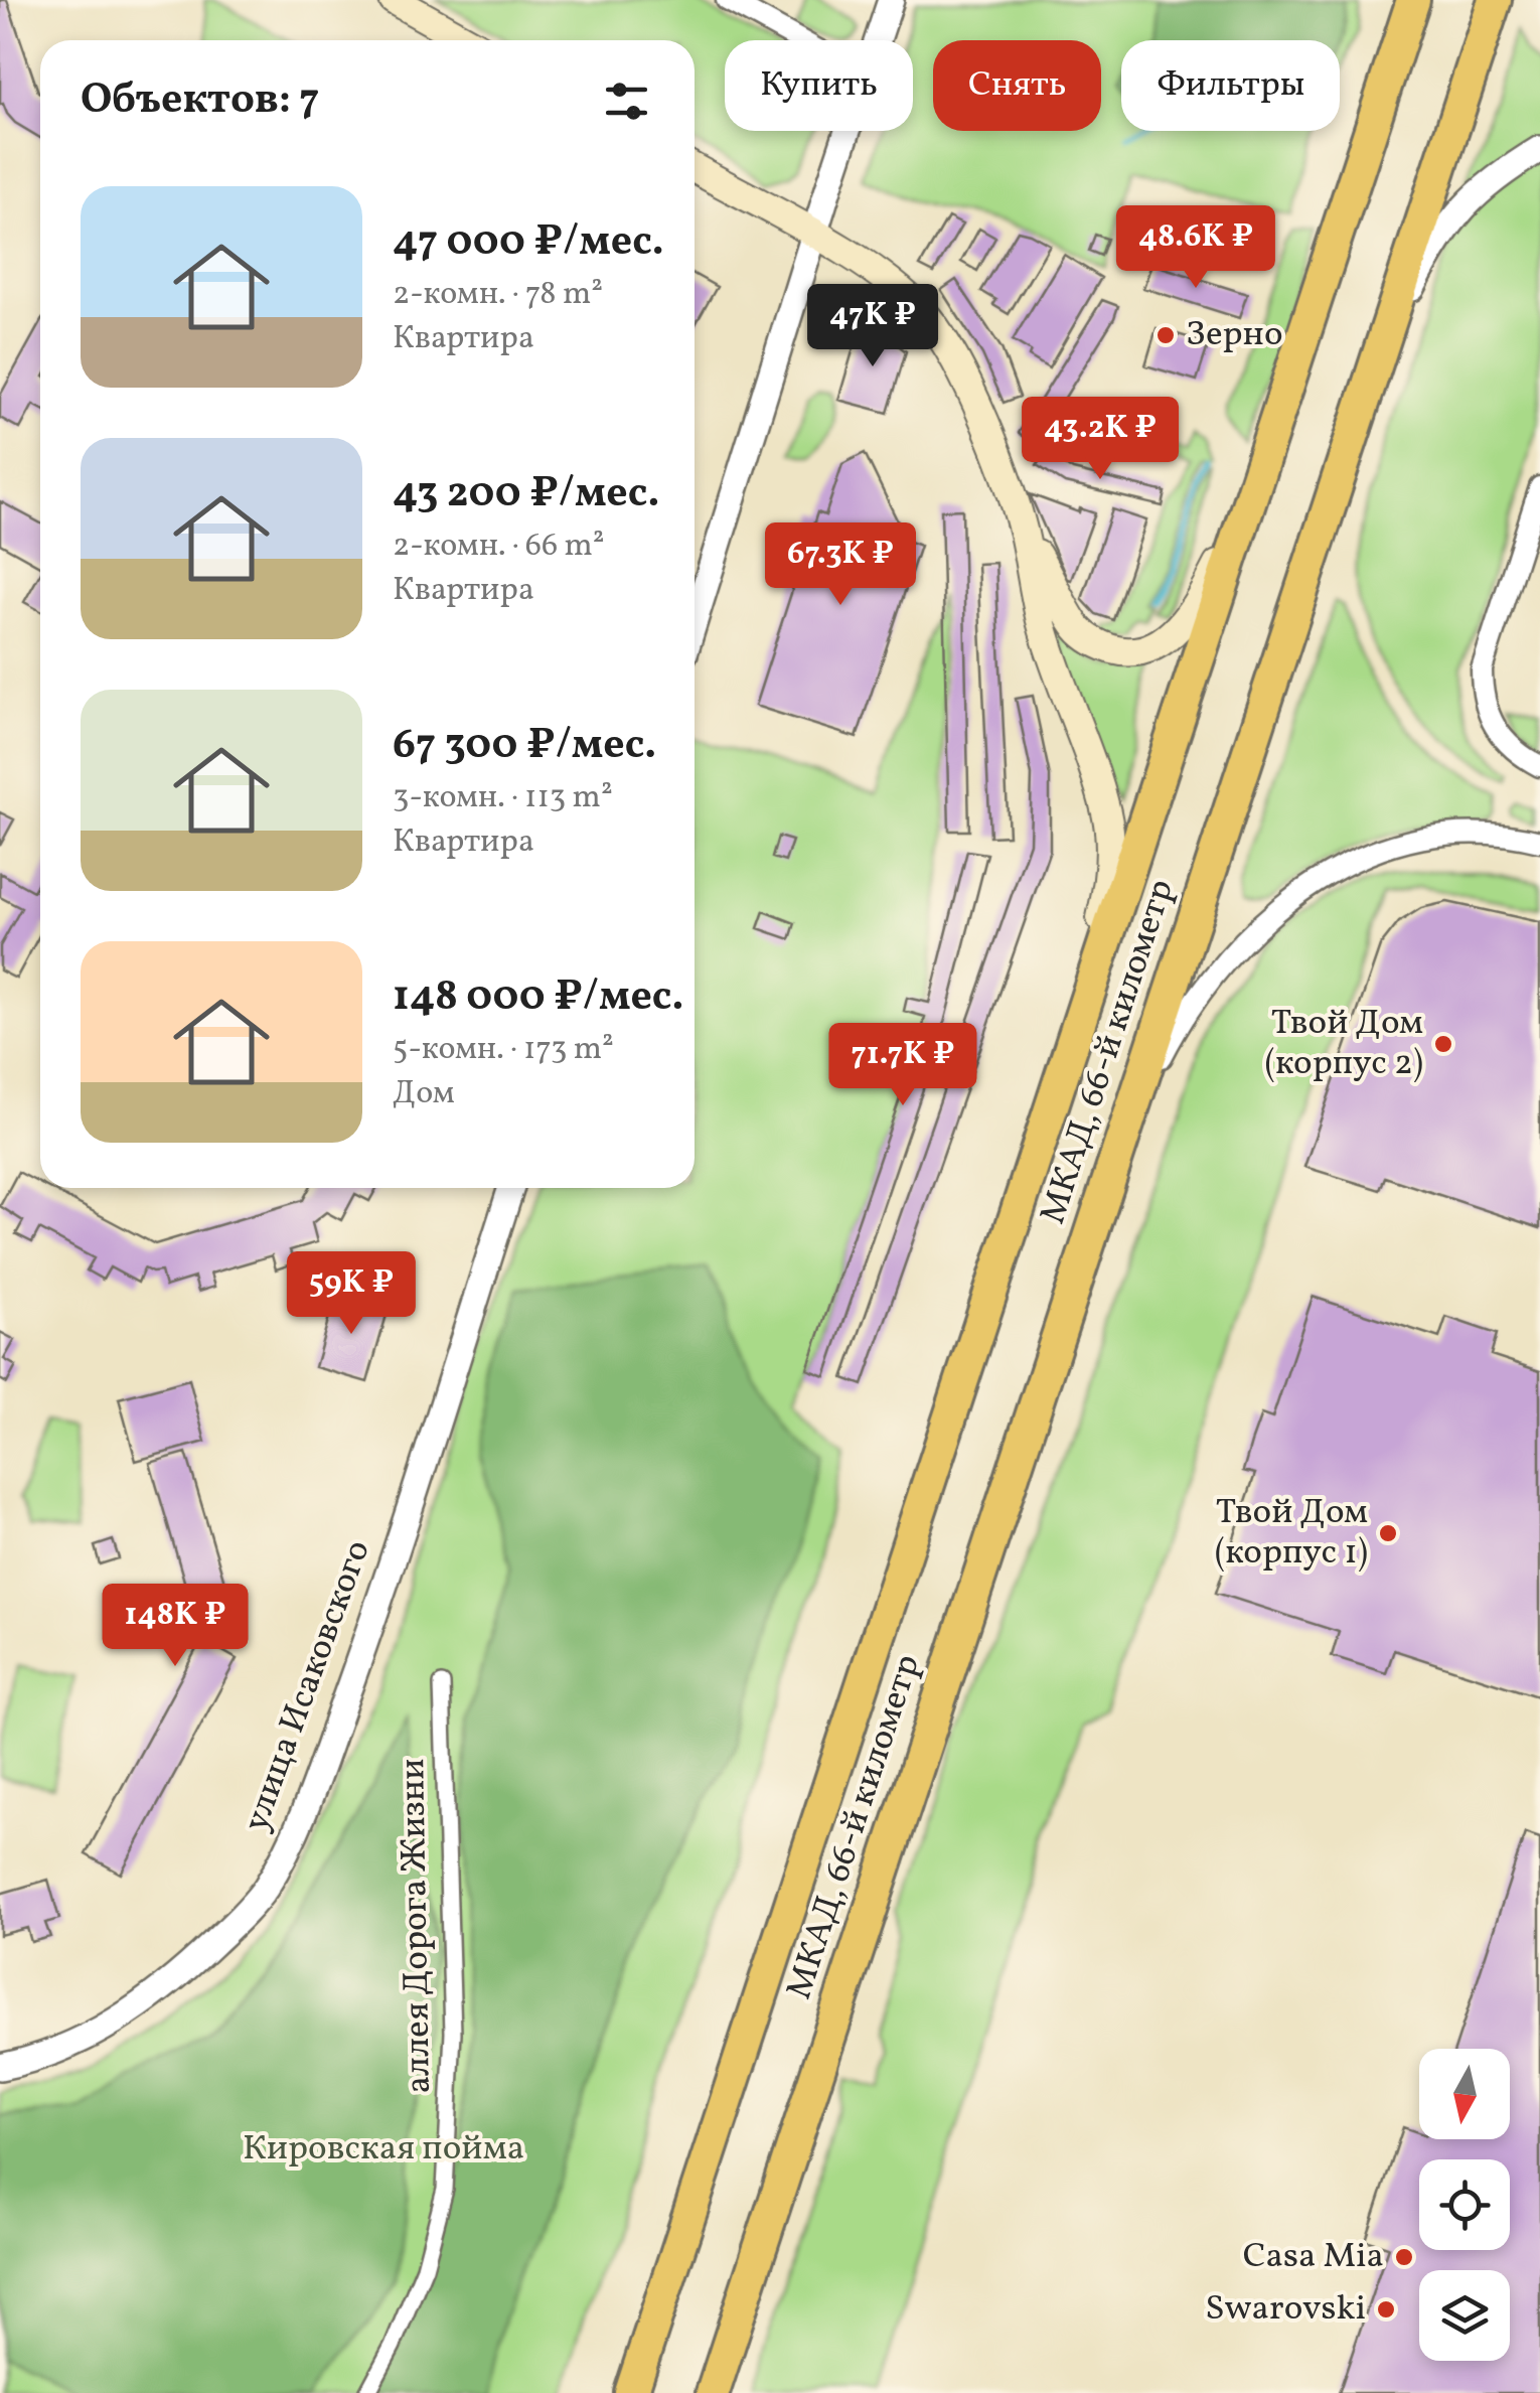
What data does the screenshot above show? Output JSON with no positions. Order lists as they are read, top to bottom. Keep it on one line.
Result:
{"streets":{"highway":["МКАД, 66-й километр"],"street":["улица Исаковского","аллея Дорога Жизни"]},"parks":["Кировская пойма"],"places":["Зерно","Твой Дом (корпус 2)","Твой Дом (корпус 1)","Casa Mia","Swarovski"],"north":"bottom","page":{"chip":["Купить","Снять","Фильтры"],"heading":"Объектов: 7","list":[{"name":"47 000 ₽/мес.","note":"2-комн. · 78 m² · Квартира"},{"name":"43 200 ₽/мес.","note":"2-комн. · 66 m² · Квартира"},{"name":"67 300 ₽/мес.","note":"3-комн. · 113 m² · Квартира"},{"name":"148 000 ₽/мес.","note":"5-комн. · 173 m² · Дом"}],"price":["48.6K ₽","47K ₽","43.2K ₽","67.3K ₽","71.7K ₽","59K ₽","148K ₽"]}}
